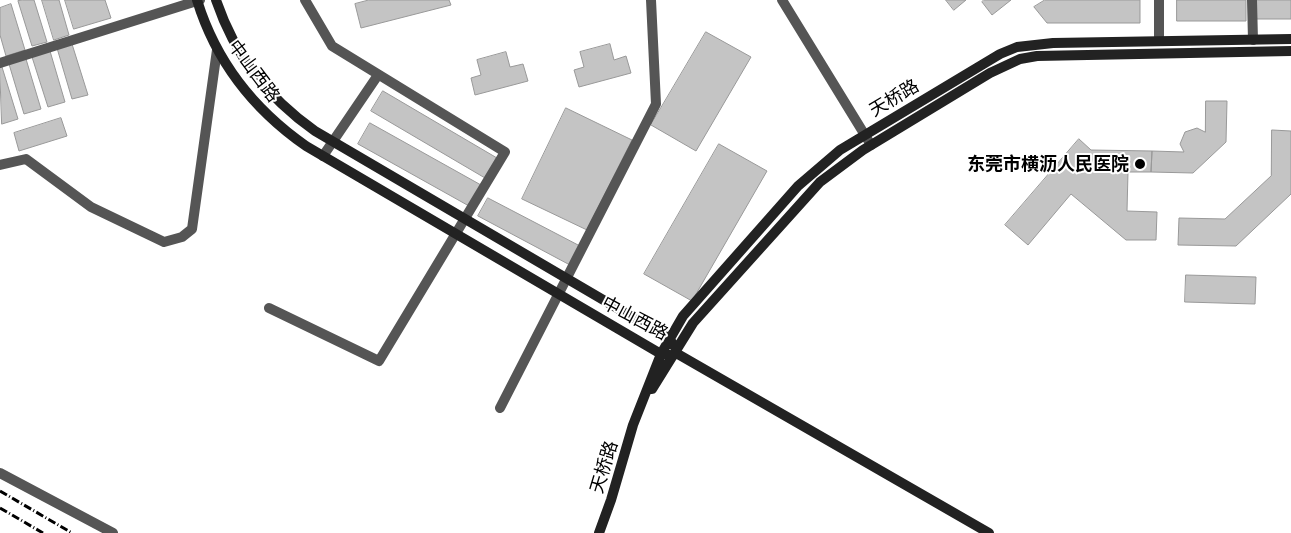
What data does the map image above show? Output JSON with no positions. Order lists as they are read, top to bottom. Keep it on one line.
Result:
{"streets":{"main road":["中山西路","天桥路"]},"crossings":[["中山西路","天桥路"]],"places":["东莞市横沥人民医院"]}
